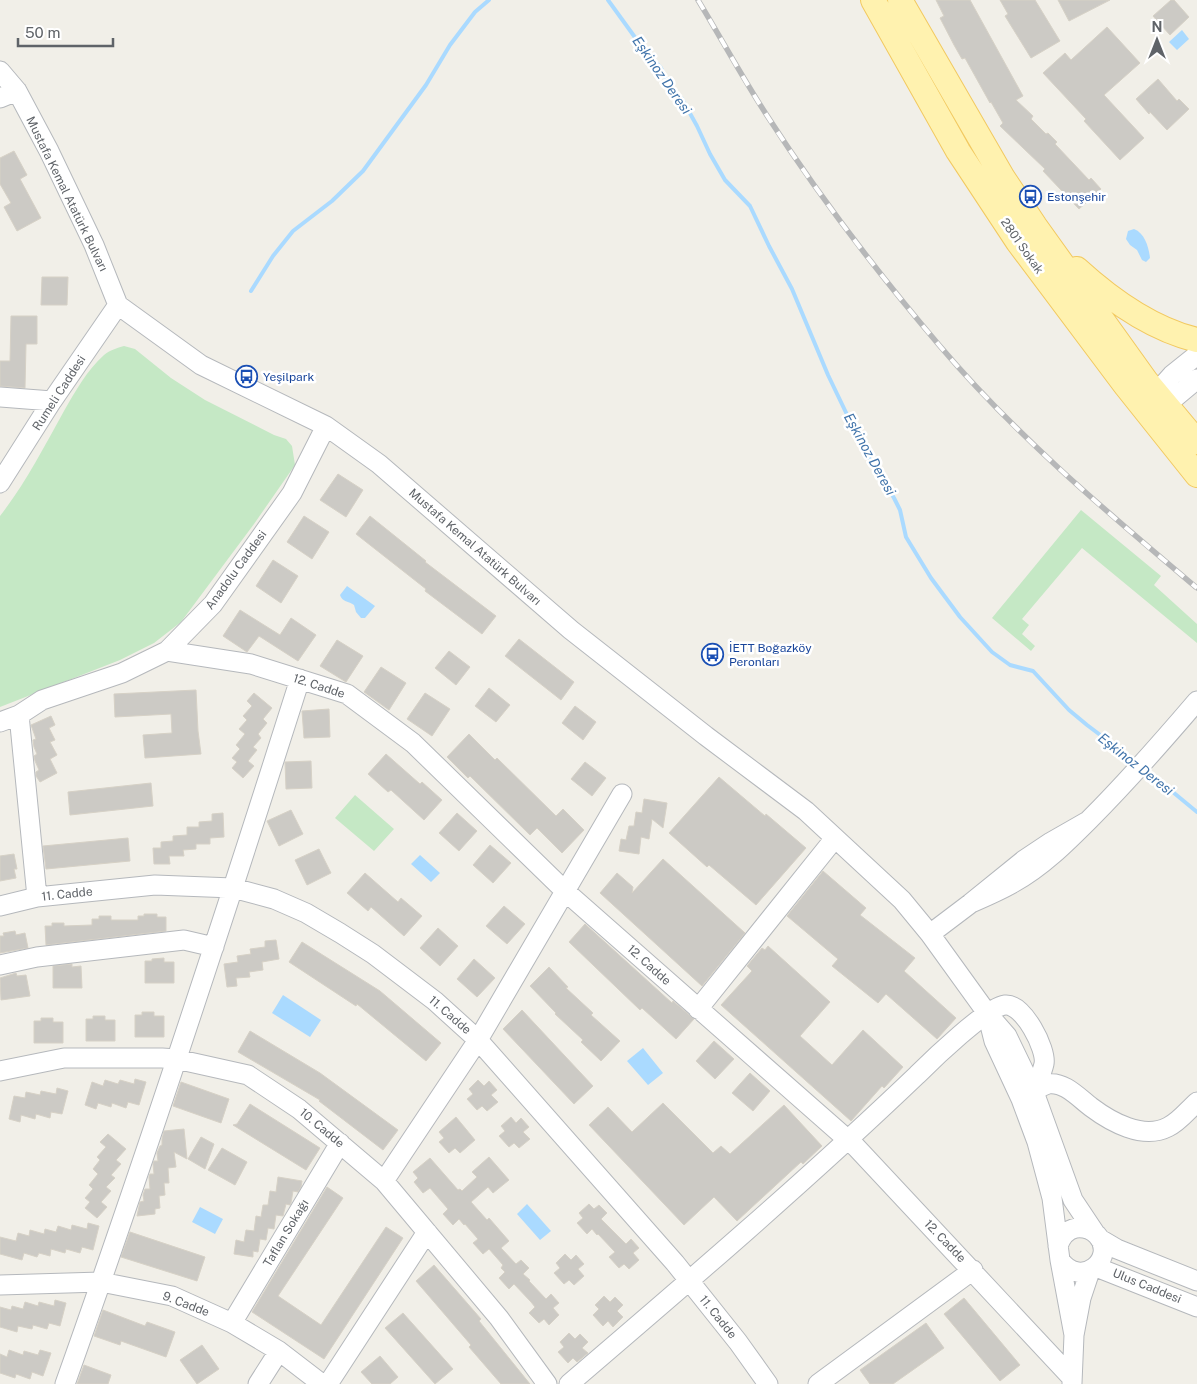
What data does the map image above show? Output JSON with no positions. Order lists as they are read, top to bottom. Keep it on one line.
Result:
{"streets":{"main road":["2801 Sokak"],"street":["Mustafa Kemal Atatürk Bulvarı","Rumeli Caddesi","Anadolu Caddesi","12. Cadde","11. Cadde","10. Cadde","Taflan Sokağı","Ulus Caddesi","9. Cadde"]},"crossings":[["Mustafa Kemal Atatürk Bulvarı","Rumeli Caddesi"],["Mustafa Kemal Atatürk Bulvarı","Anadolu Caddesi"],["Mustafa Kemal Atatürk Bulvarı","Ulus Caddesi"],["Anadolu Caddesi","12. Cadde"],["10. Cadde","Taflan Sokağı"],["Taflan Sokağı","9. Cadde"]],"water":["Eşkinoz Deresi"],"places":{"bus stop":["Estonşehir","Yeşilpark","İETT Boğazköy Peronları"]},"scale_bar":"50 m","north":"top"}
